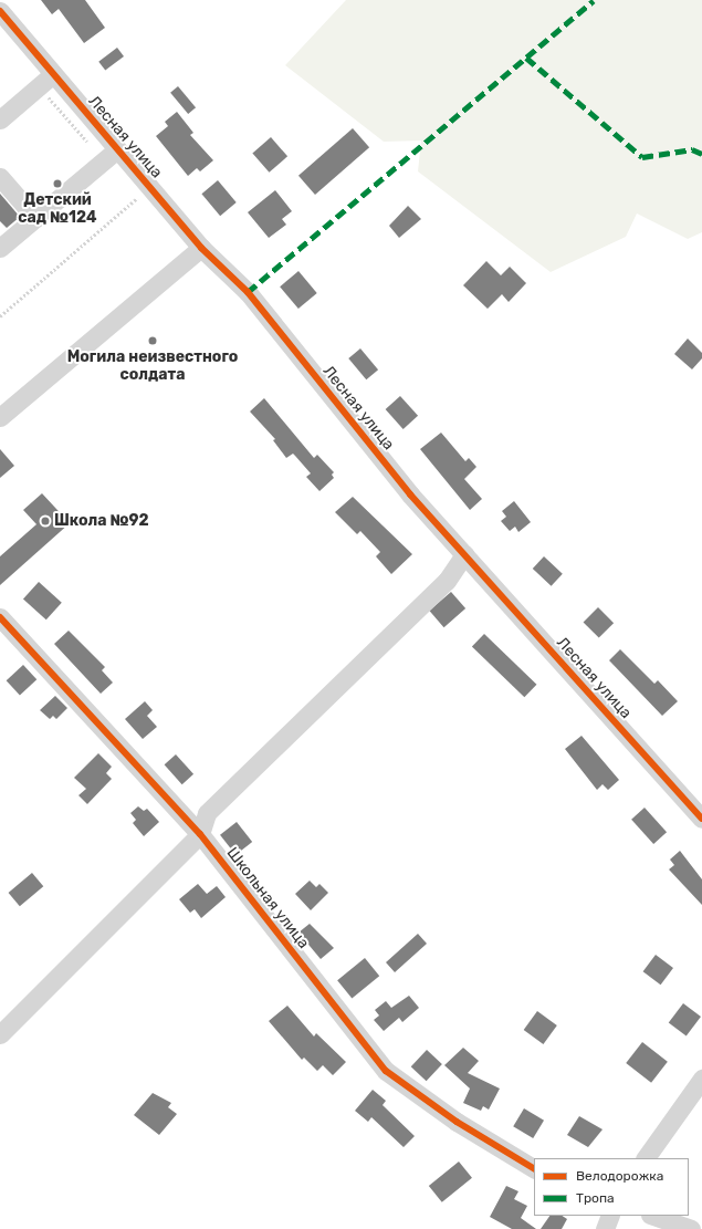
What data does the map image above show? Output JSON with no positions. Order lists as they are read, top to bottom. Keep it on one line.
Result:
{"streets":{"street":["Лесная улица","Школьная улица"]},"places":["Детский сад №124","Могила неизвестного солдата","Школа №92"],"legend":["Велодорожка","Тропа"]}
